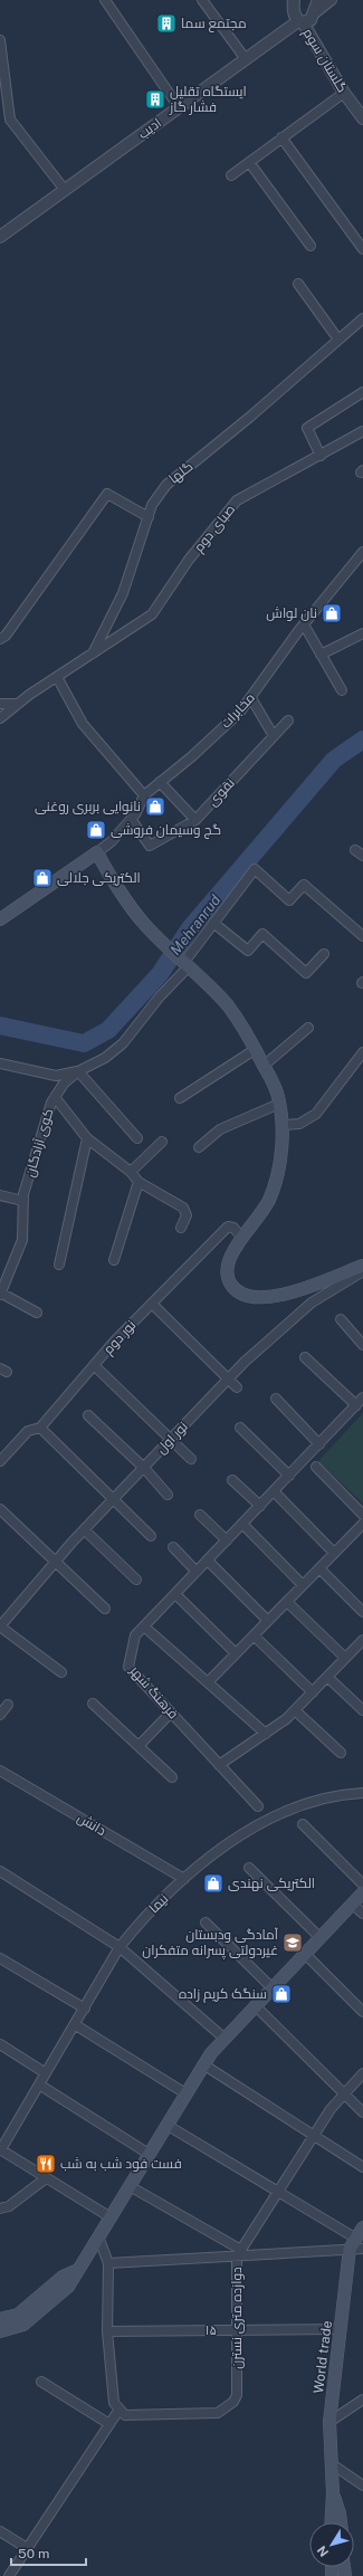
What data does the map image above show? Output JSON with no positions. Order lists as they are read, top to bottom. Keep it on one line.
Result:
{"streets":{"main road":["World trade"],"street":["گلستان سوم","ادیب","گلها","صبای دوم","مخابرات","نقوی","کوی آزادگان","نور دوم","نور اول","فرهنگ شهر","دانش","نیما","دوازده متری نسترن","۱۵"]},"crossings":[["گلستان سوم","ادیب"],["گلها","صبای دوم"],["مخابرات","نقوی"],["دانش","نیما"],["دوازده متری نسترن","۱۵"],["۱۵","World trade"]],"water":["Mehranrud"],"places":{"building":["مجتمع سما","ایستگاه تقلیل فشار گاز"],"shop":["نان لواش","نانوایی بربری روغنی","گچ وسیمان فروشی","الکتریکی جلالی","الکتریکی نهندی","سنگک کریم زاده"],"school or university":["آمادگی ودبستان غیردولتی پسرانه متفکران"],"restaurant":["فست فود شب به شب"]},"scale_bar":"50 m","north":"bottom left"}
